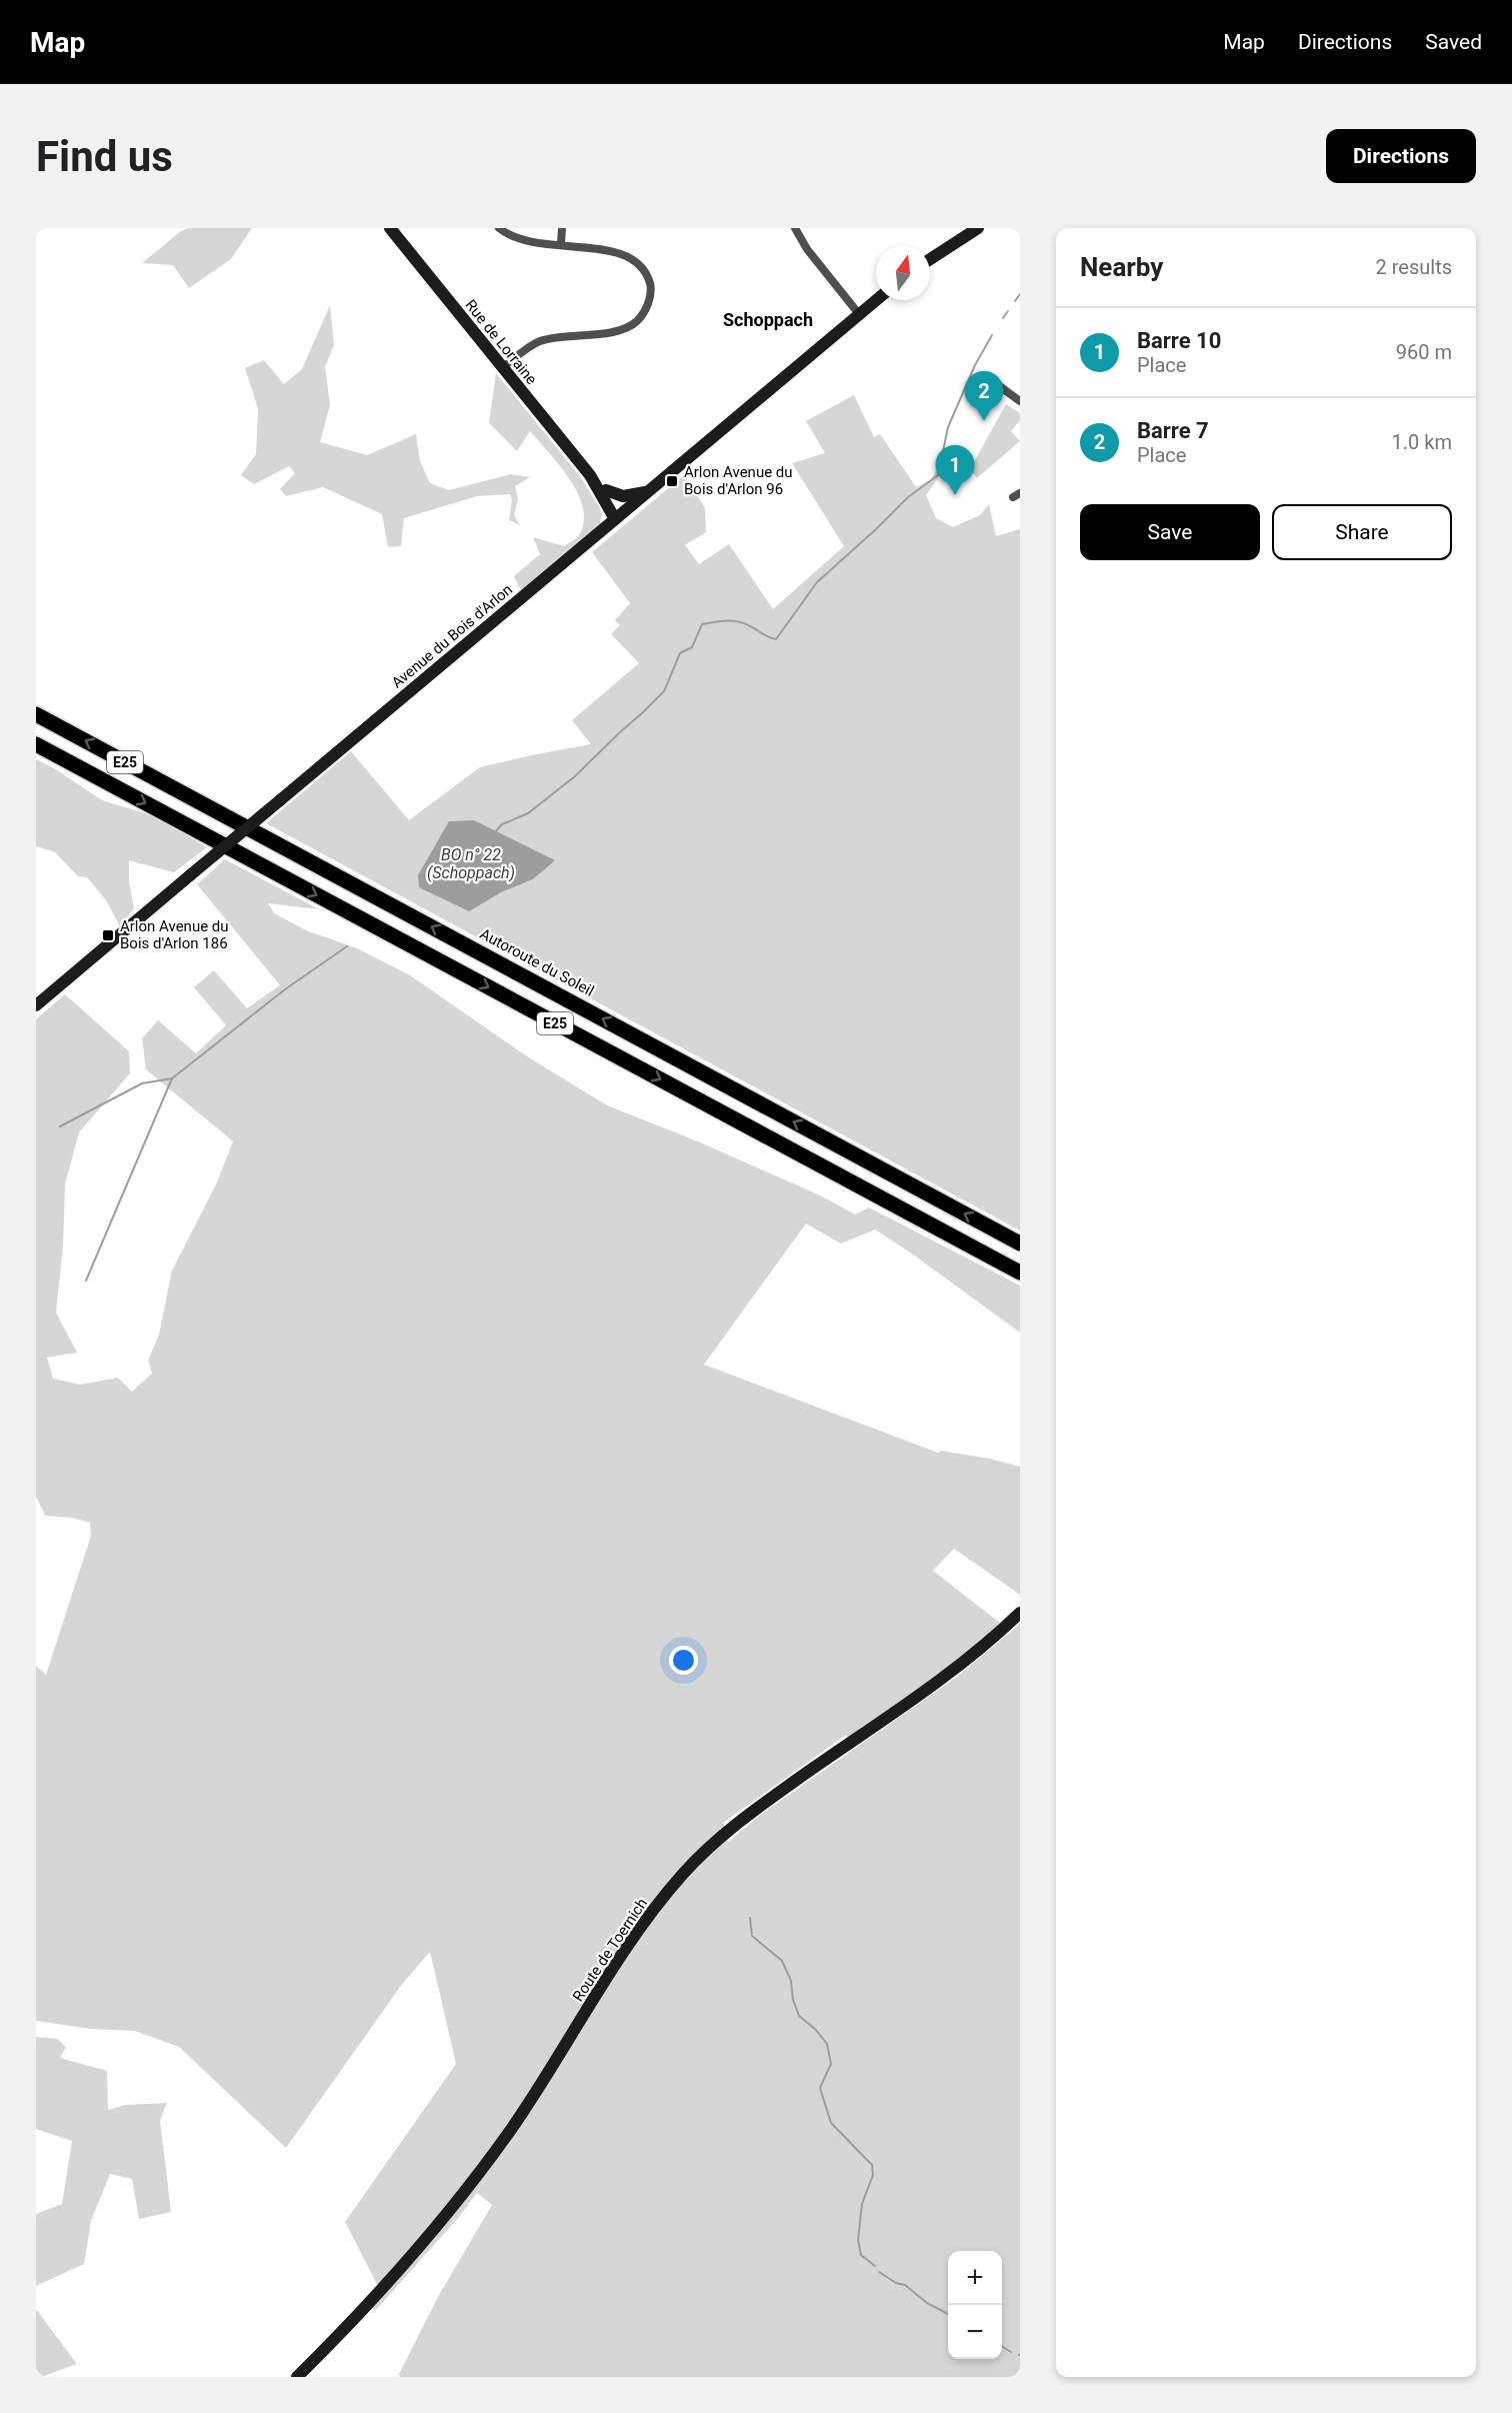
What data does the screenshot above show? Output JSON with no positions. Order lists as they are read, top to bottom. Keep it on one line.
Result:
{"streets":{"highway":["E25","Autoroute du Soleil"],"main road":["Rue de Lorraine","Avenue du Bois d'Arlon","Route de Toernich"]},"crossings":[["Rue de Lorraine","Avenue du Bois d'Arlon"]],"districts":["Schoppach"],"water":["BO n° 22 (Schoppach)"],"places":{"transit":["Arlon Avenue du Bois d'Arlon 96","Arlon Avenue du Bois d'Arlon 186"]},"north":"top","page":{"header":"Map","nav":["Map","Directions","Saved"],"buttons":["Directions",["Save","Share"]],"title":"Find us","heading":["Nearby","2 results"],"list":[{"mark":"1","name":"Barre 10","note":"Place","value":"960 m"},{"mark":"2","name":"Barre 7","note":"Place","value":"1.0 km"}],"pins":["2","1"],"map_buttons":["+","−"]}}
